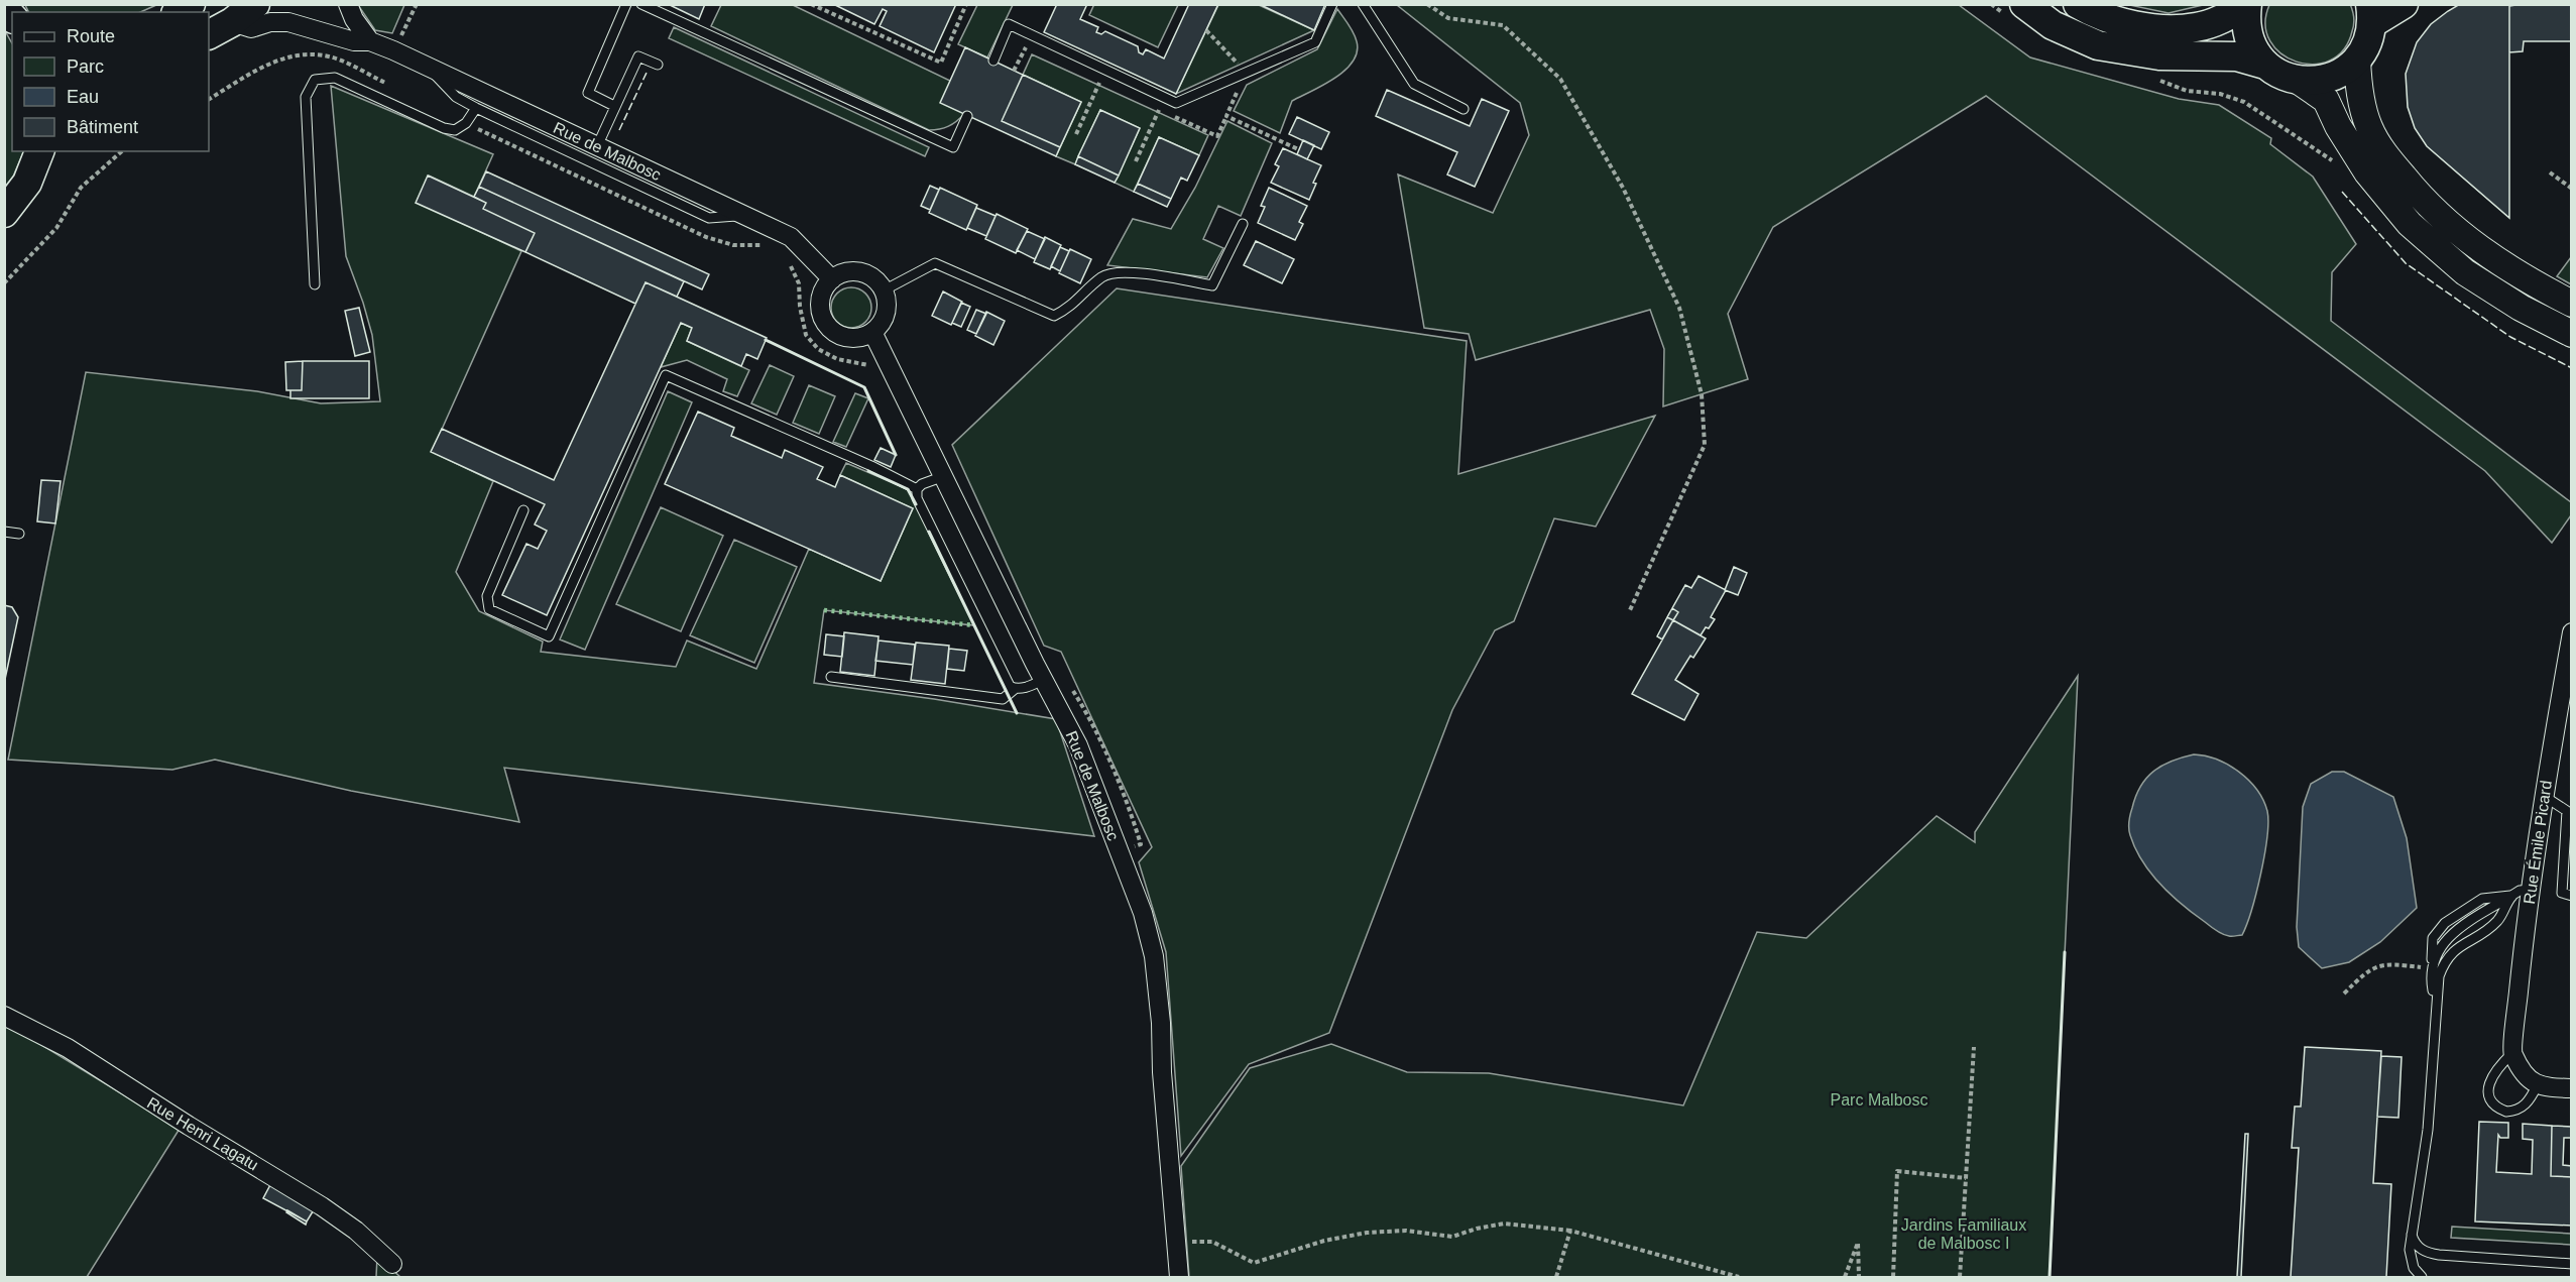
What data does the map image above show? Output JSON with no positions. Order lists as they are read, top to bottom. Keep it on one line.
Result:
{"streets":{"street":["Rue de Malbosc","Rue Émile Picard","Rue Henri Lagatu"]},"parks":["Parc Malbosc","Jardins Familiaux de Malbosc I"],"legend":["Route","Parc","Eau","Bâtiment"]}
